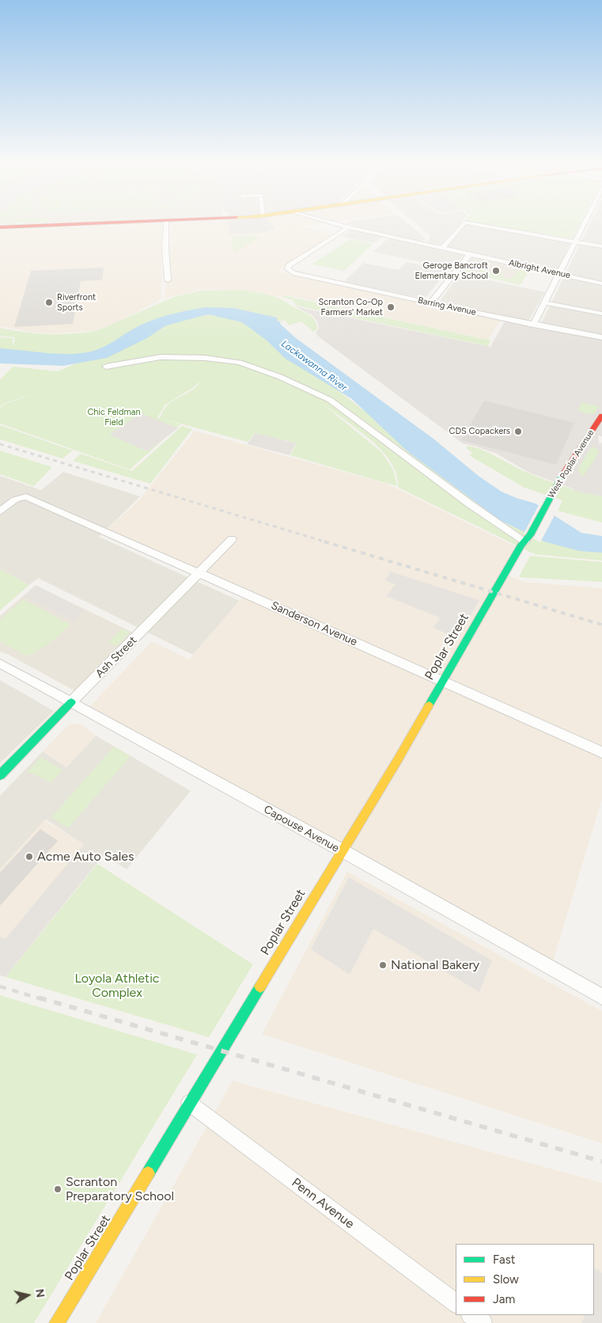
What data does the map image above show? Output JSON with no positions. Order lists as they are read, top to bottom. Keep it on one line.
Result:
{"streets":{"main road":["West Poplar Avenue","Poplar Street","Ash Street"],"street":["Albright Avenue","Barring Avenue","Sanderson Avenue","Capouse Avenue","Penn Avenue"]},"crossings":[["Albright Avenue","Barring Avenue"],["West Poplar Avenue","Poplar Street"],["Sanderson Avenue","Poplar Street"],["Sanderson Avenue","Ash Street"],["Poplar Street","Capouse Avenue"],["Poplar Street","Penn Avenue"],["Ash Street","Capouse Avenue"]],"water":["Lackawanna River"],"parks":["Chic Feldman Field","Loyola Athletic Complex"],"places":["Geroge Bancroft Elementary School","Riverfront Sports","Scranton Co-Op Farmers' Market","CDS Copackers","Acme Auto Sales","National Bakery","Scranton Preparatory School"],"legend":["Fast","Slow","Jam"],"north":"right"}
